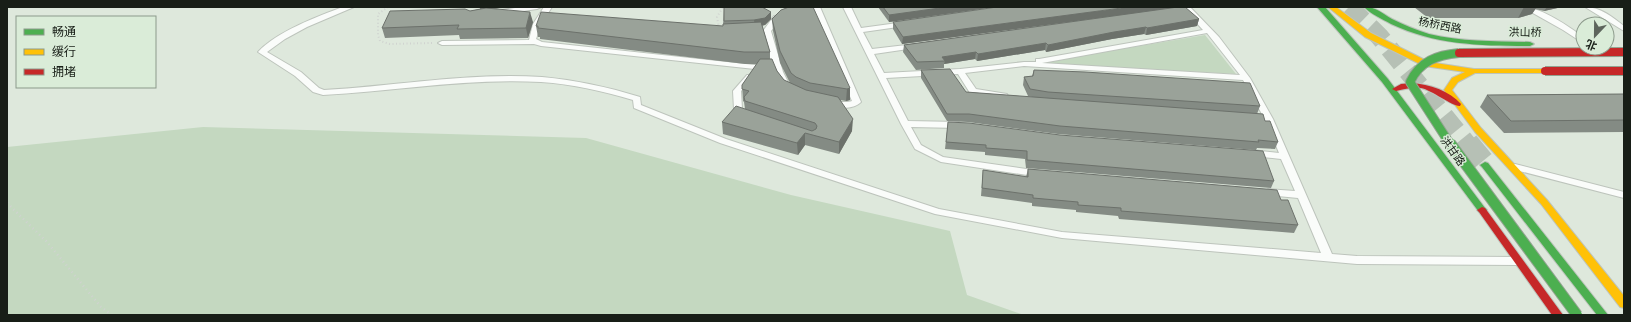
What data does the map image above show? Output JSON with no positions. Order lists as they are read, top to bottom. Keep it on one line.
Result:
{"streets":{"main road":["杨桥西路","洪山桥","洪甘路"]},"crossings":[["杨桥西路","洪山桥"]],"legend":["畅通","缓行","拥堵"],"north":"bottom"}
